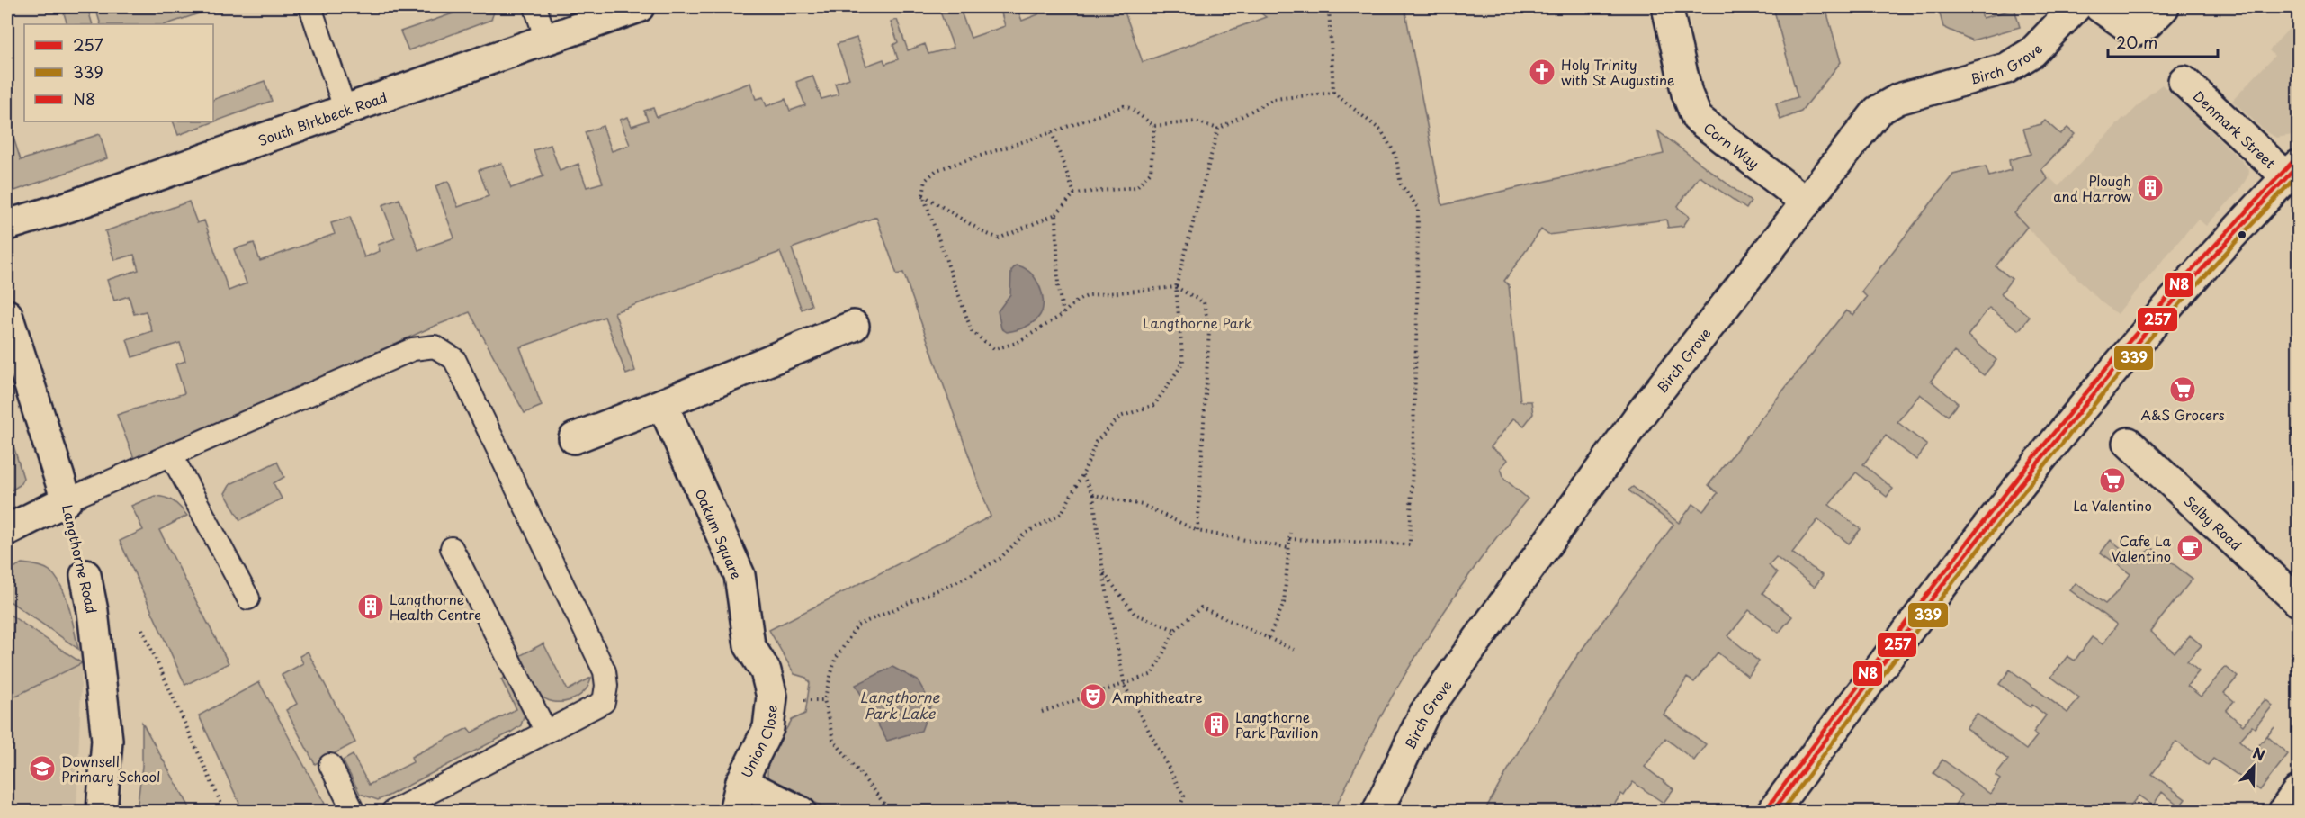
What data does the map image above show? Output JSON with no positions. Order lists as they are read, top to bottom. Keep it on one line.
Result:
{"streets":{"street":["Birch Grove","South Birkbeck Road","Denmark Street","Corn Way","Selby Road","Oakum Square","Langthorne Road","Union Close"]},"crossings":[["Birch Grove","Corn Way"],["Oakum Square","Union Close"]],"water":["Langthorne Park Lake"],"parks":["Langthorne Park"],"places":{"church":["Holy Trinity with St Augustine"],"building":["Plough and Harrow","Langthorne Health Centre","Langthorne Park Pavilion"],"supermarket":["A&S Grocers","La Valentino"],"cafe":["Cafe La Valentino"],"theatre":["Amphitheatre"],"school or university":["Downsell Primary School"]},"lines":["transit line N8","transit line 257","transit line 339"],"legend":["257","339","N8"],"scale_bar":"20 m","north":"top"}
